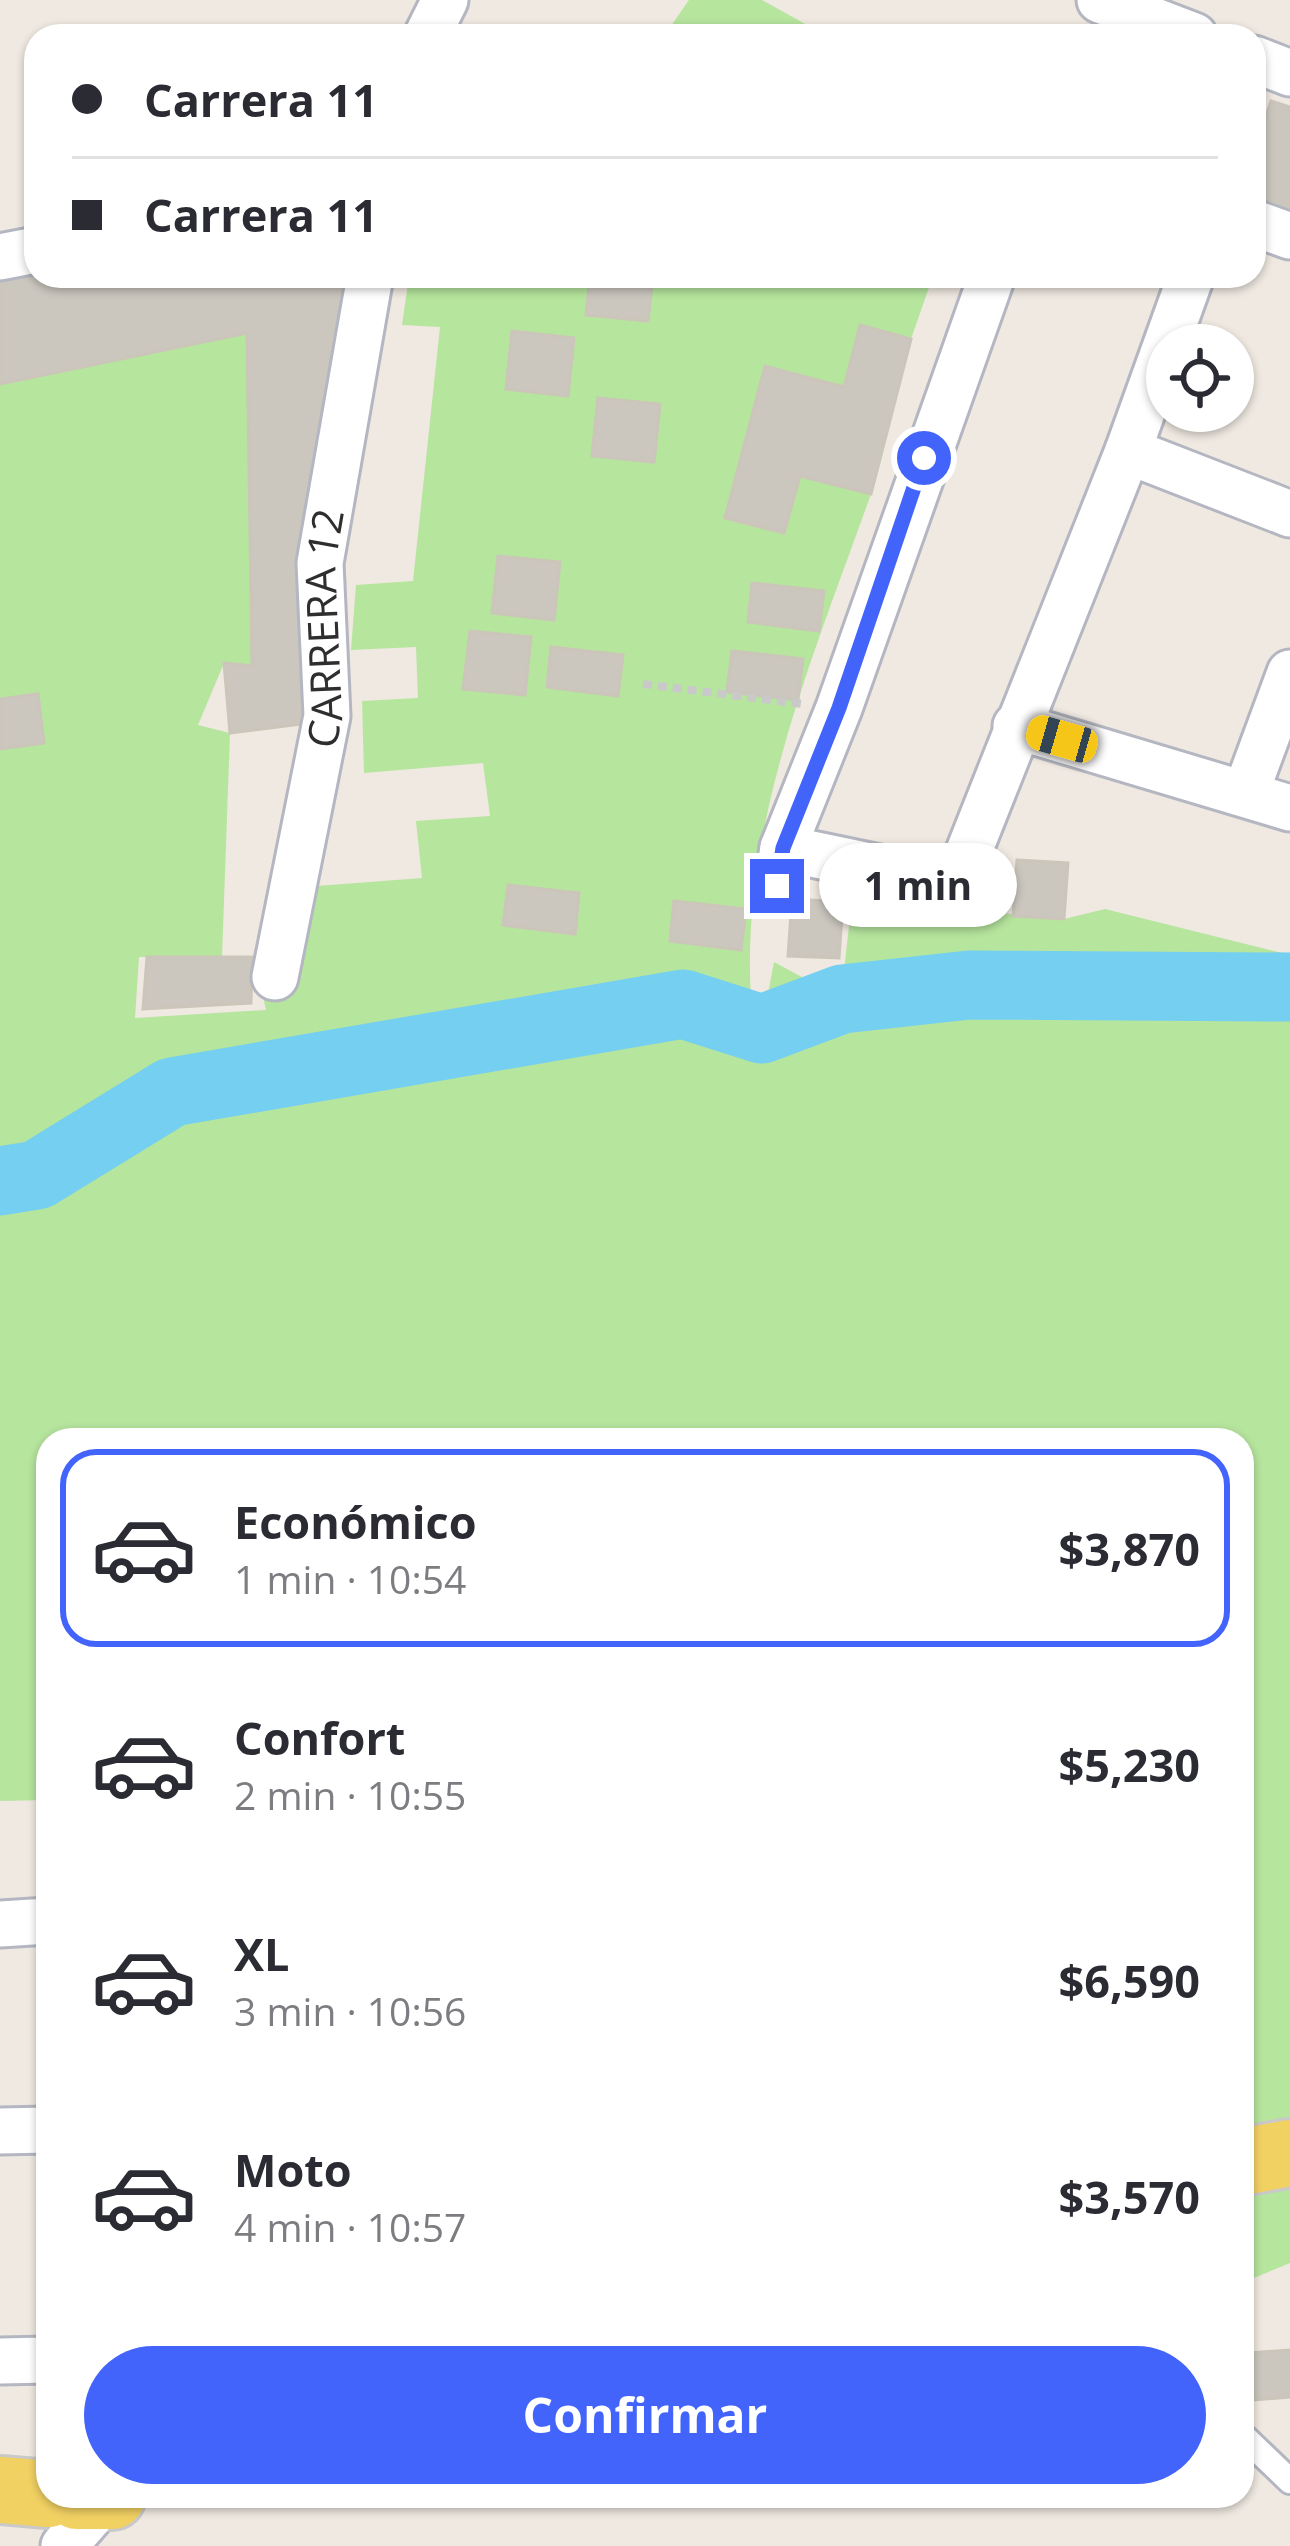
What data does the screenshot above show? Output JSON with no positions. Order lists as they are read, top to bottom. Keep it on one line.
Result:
{"streets":{"street":["CARRERA 12"]},"page":{"banner":["Carrera 11","Carrera 11"],"bubble":"1 min","list":[{"name":"Económico","note":"1 min · 10:54","value":"$3,870"},{"name":"Confort","note":"2 min · 10:55","value":"$5,230"},{"name":"XL","note":"3 min · 10:56","value":"$6,590"},{"name":"Moto","note":"4 min · 10:57","value":"$3,570"}],"buttons":"Confirmar"}}
